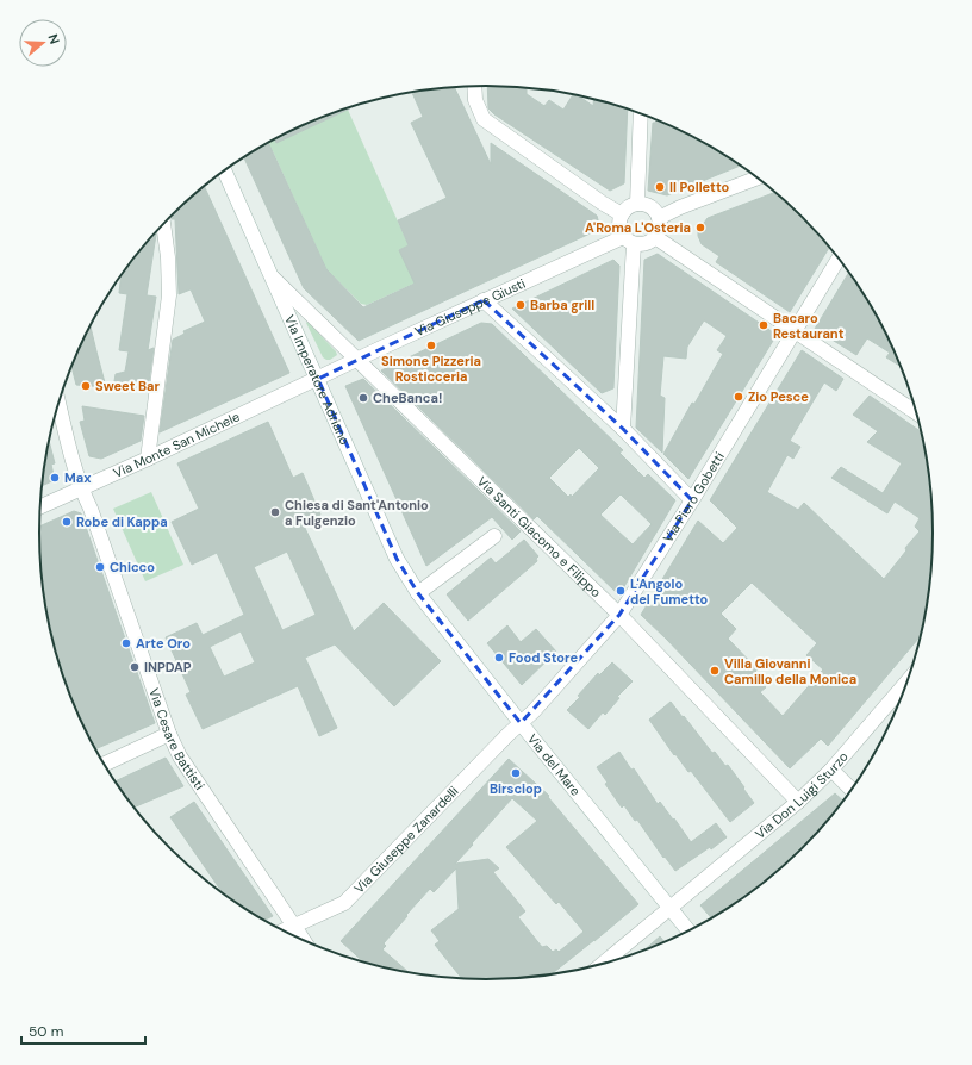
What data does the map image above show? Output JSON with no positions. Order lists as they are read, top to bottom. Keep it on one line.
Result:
{"streets":{"street":["Via Giuseppe Giusti","Via Imperatore Adriano","Via Monte San Michele","Via Piero Gobetti","Via Santi Giacomo e Filippo","Via Cesare Battisti","Via del Mare","Via Don Luigi Sturzo","Via Giuseppe Zanardelli"]},"crossings":[["Via Giuseppe Giusti","Via Imperatore Adriano"],["Via Giuseppe Giusti","Via Monte San Michele"],["Via Giuseppe Giusti","Via Santi Giacomo e Filippo"],["Via Imperatore Adriano","Via Monte San Michele"],["Via Imperatore Adriano","Via Santi Giacomo e Filippo"],["Via Imperatore Adriano","Via del Mare"],["Via Monte San Michele","Via Cesare Battisti"],["Via Piero Gobetti","Via Santi Giacomo e Filippo"],["Via Piero Gobetti","Via del Mare"],["Via Piero Gobetti","Via Giuseppe Zanardelli"],["Via Santi Giacomo e Filippo","Via Don Luigi Sturzo"],["Via Cesare Battisti","Via Giuseppe Zanardelli"],["Via del Mare","Via Don Luigi Sturzo"],["Via del Mare","Via Giuseppe Zanardelli"]],"places":["Il Polletto","A'Roma L'Osteria","Barba grill","Bacaro Restaurant","Simone Pizzeria Rosticceria","Sweet Bar","Zio Pesce","CheBanca!","Max","Chiesa di Sant'Antonio a Fulgenzio","Robe di Kappa","Chicco","L'Angolo del Fumetto","Arte Oro","Food Store","INPDAP","Villa Giovanni Camillo della Monica","Birsciop"],"scale_bar":"50 m","north":"right"}
